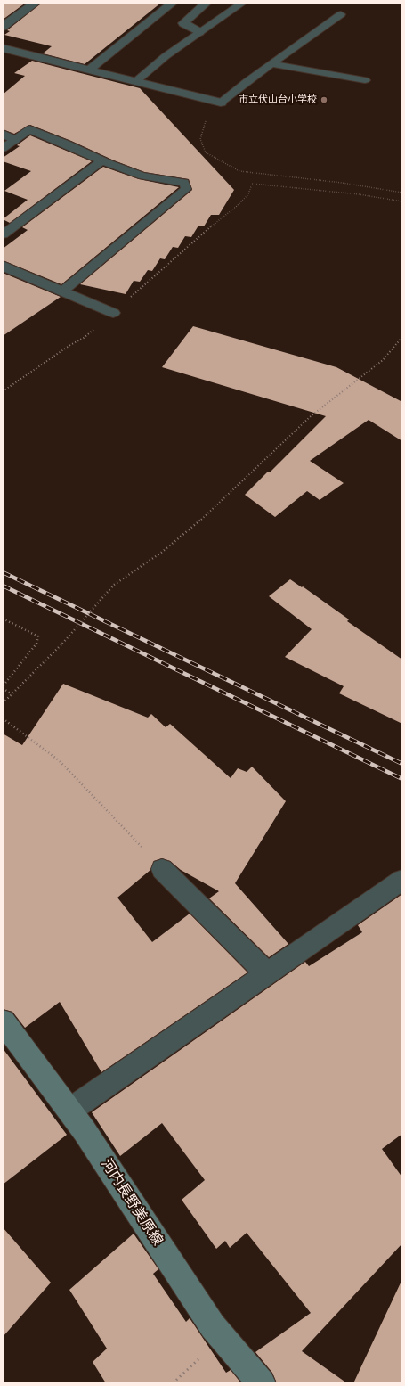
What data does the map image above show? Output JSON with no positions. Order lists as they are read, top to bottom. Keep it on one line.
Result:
{"streets":{"main road":["河内長野美原線"]},"places":["市立伏山台小学校"]}
